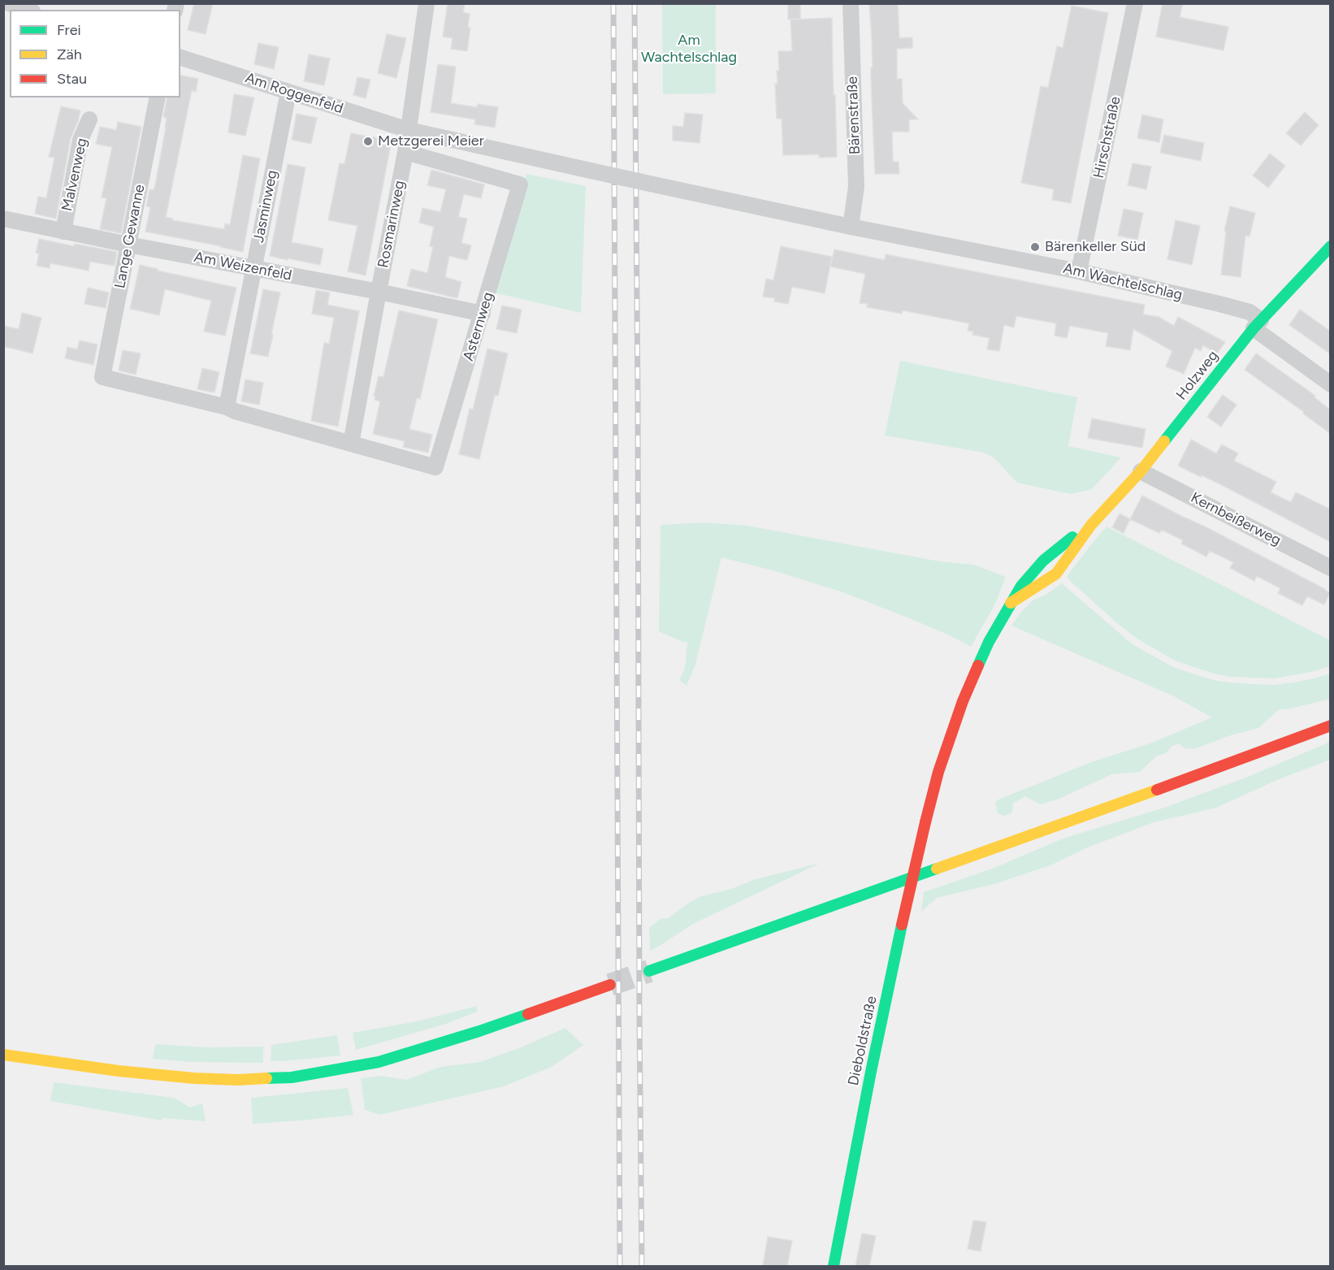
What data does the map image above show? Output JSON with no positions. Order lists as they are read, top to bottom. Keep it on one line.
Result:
{"streets":{"main road":["Holzweg","Dieboldstraße"],"street":["Am Roggenfeld","Bärenstraße","Hirschstraße","Malvenweg","Jasminweg","Rosmarinweg","Lange Gewanne","Am Weizenfeld","Am Wachtelschlag","Asternweg","Kernbeißerweg"]},"crossings":[["Am Roggenfeld","Jasminweg"],["Am Roggenfeld","Rosmarinweg"],["Am Roggenfeld","Am Wachtelschlag"],["Bärenstraße","Am Wachtelschlag"],["Hirschstraße","Am Wachtelschlag"],["Malvenweg","Am Weizenfeld"],["Jasminweg","Lange Gewanne"],["Jasminweg","Am Weizenfeld"],["Rosmarinweg","Am Weizenfeld"],["Rosmarinweg","Am Wachtelschlag"],["Rosmarinweg","Asternweg"],["Lange Gewanne","Am Weizenfeld"],["Am Weizenfeld","Asternweg"],["Am Wachtelschlag","Holzweg"],["Holzweg","Kernbeißerweg"],["Holzweg","Dieboldstraße"]],"parks":["Am Wachtelschlag"],"places":["Metzgerei Meier","Bärenkeller Süd"],"legend":["Frei","Zäh","Stau"]}
